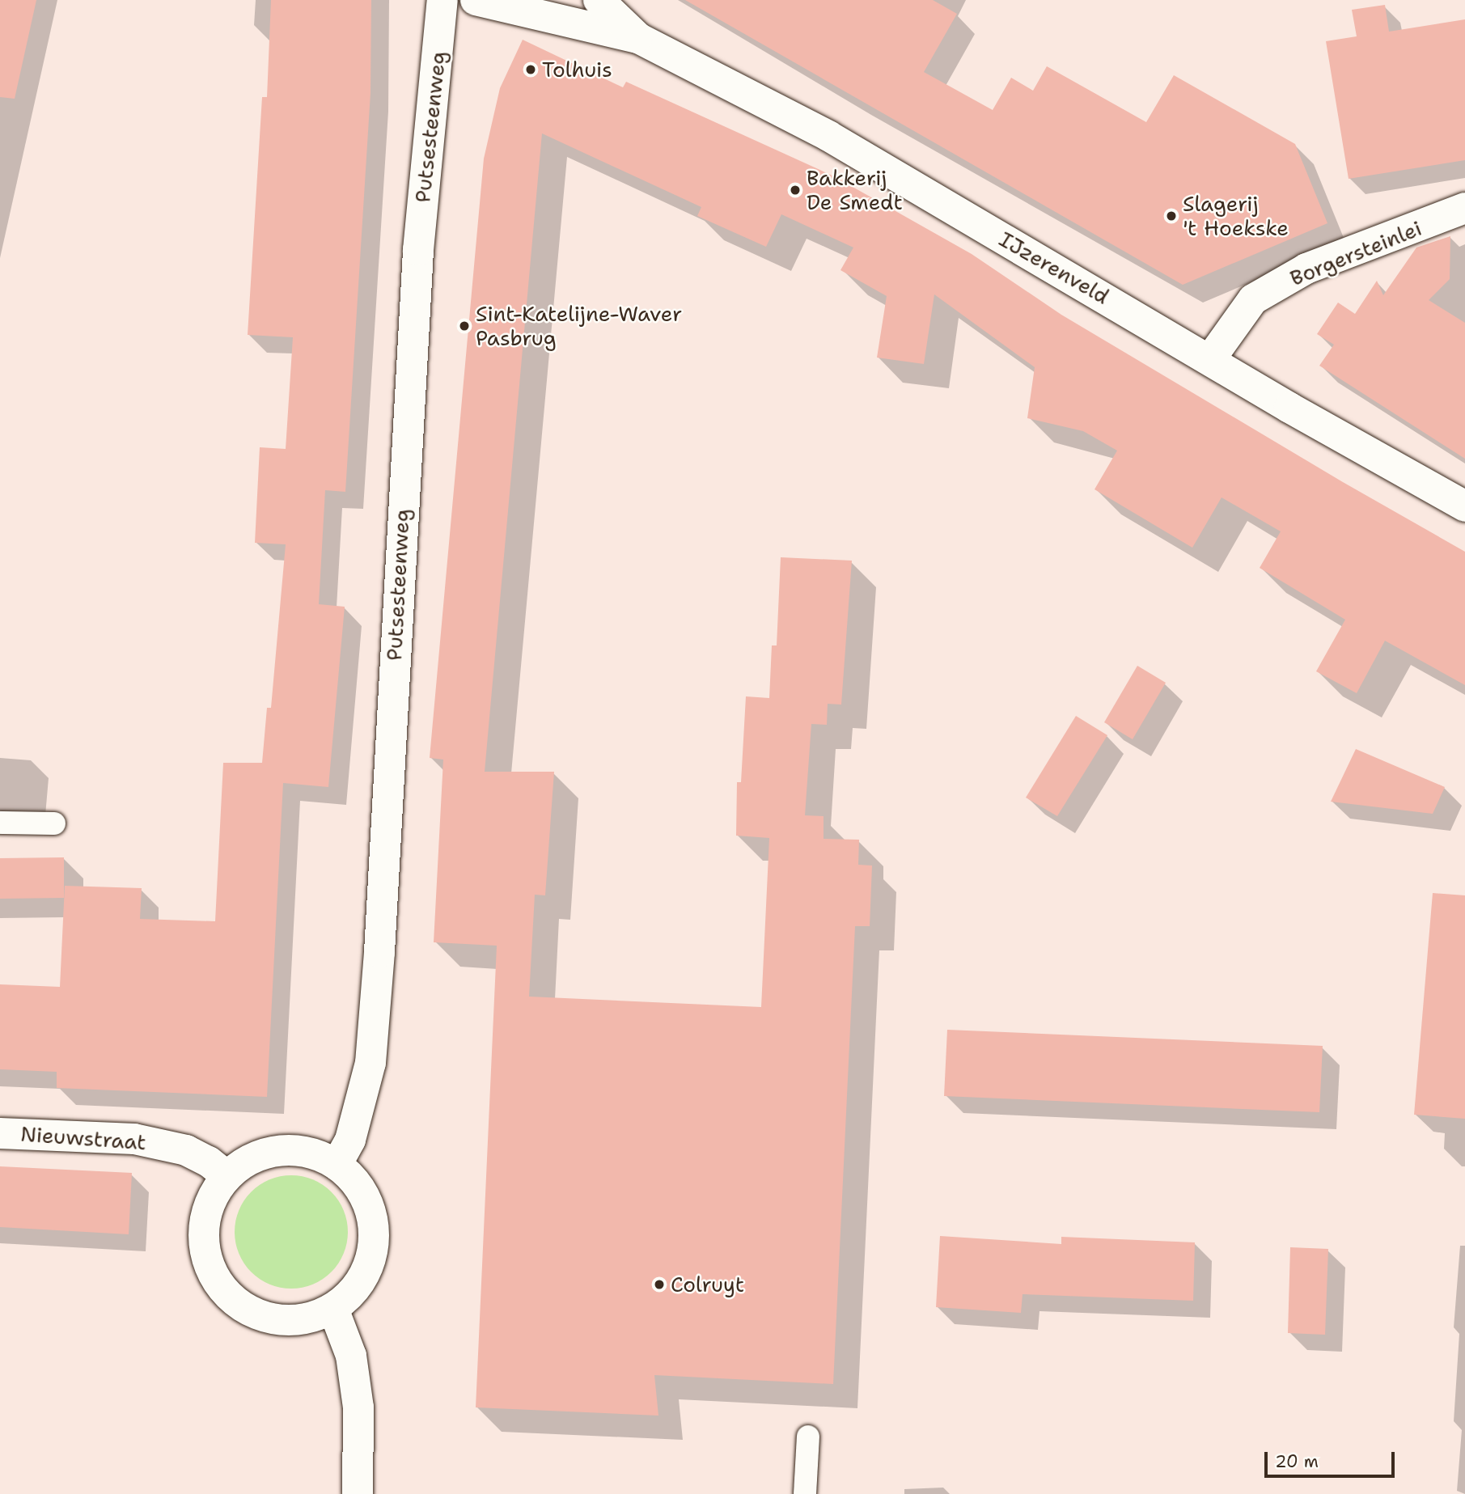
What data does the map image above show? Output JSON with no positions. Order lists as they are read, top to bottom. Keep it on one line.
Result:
{"streets":{"main road":["Putsesteenweg","Borgersteinlei","IJzerenveld","Nieuwstraat"]},"crossings":[["Putsesteenweg","Nieuwstraat"],["Borgersteinlei","IJzerenveld"]],"places":["Tolhuis","Bakkerij De Smedt","Slagerij 't Hoekske","Sint-Katelijne-Waver Pasbrug","Colruyt"],"scale_bar":"20 m"}
